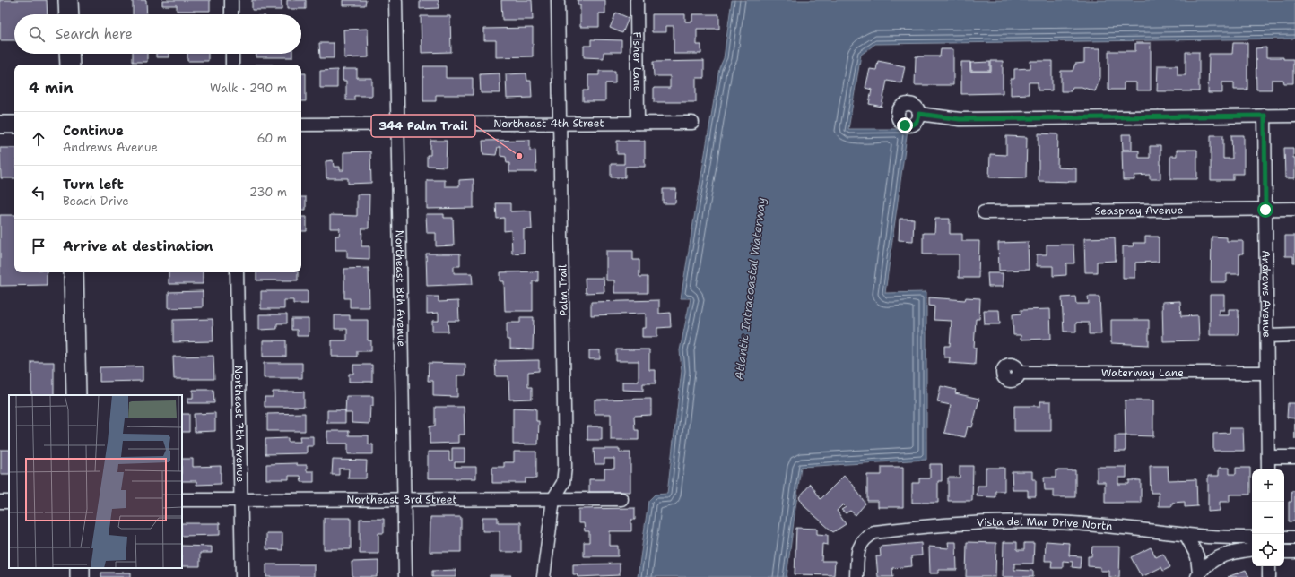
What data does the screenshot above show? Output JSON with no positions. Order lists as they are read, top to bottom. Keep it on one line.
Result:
{"streets":{"street":["Fisher Lane","Northeast 4th Street","Seaspray Avenue","Northeast 8th Avenue","Palm Trail","Andrews Avenue","Waterway Lane","Northeast 7th Avenue","Northeast 3rd Street","Vista del Mar Drive North"]},"crossings":[["Fisher Lane","Northeast 4th Street"],["Northeast 4th Street","Northeast 8th Avenue"],["Northeast 4th Street","Palm Trail"],["Seaspray Avenue","Andrews Avenue"],["Northeast 8th Avenue","Northeast 3rd Street"],["Palm Trail","Northeast 3rd Street"],["Andrews Avenue","Waterway Lane"],["Northeast 7th Avenue","Northeast 3rd Street"]],"water":["Atlantic Intracoastal Waterway"],"places":["344 Palm Trail"],"page":{"search":"Search here","heading":["4 min","Walk · 290 m"],"list":[["Continue","Andrews Avenue","60 m"],["Turn left","Beach Drive","230 m"],"Arrive at destination"],"map_buttons":["+","−"]}}
